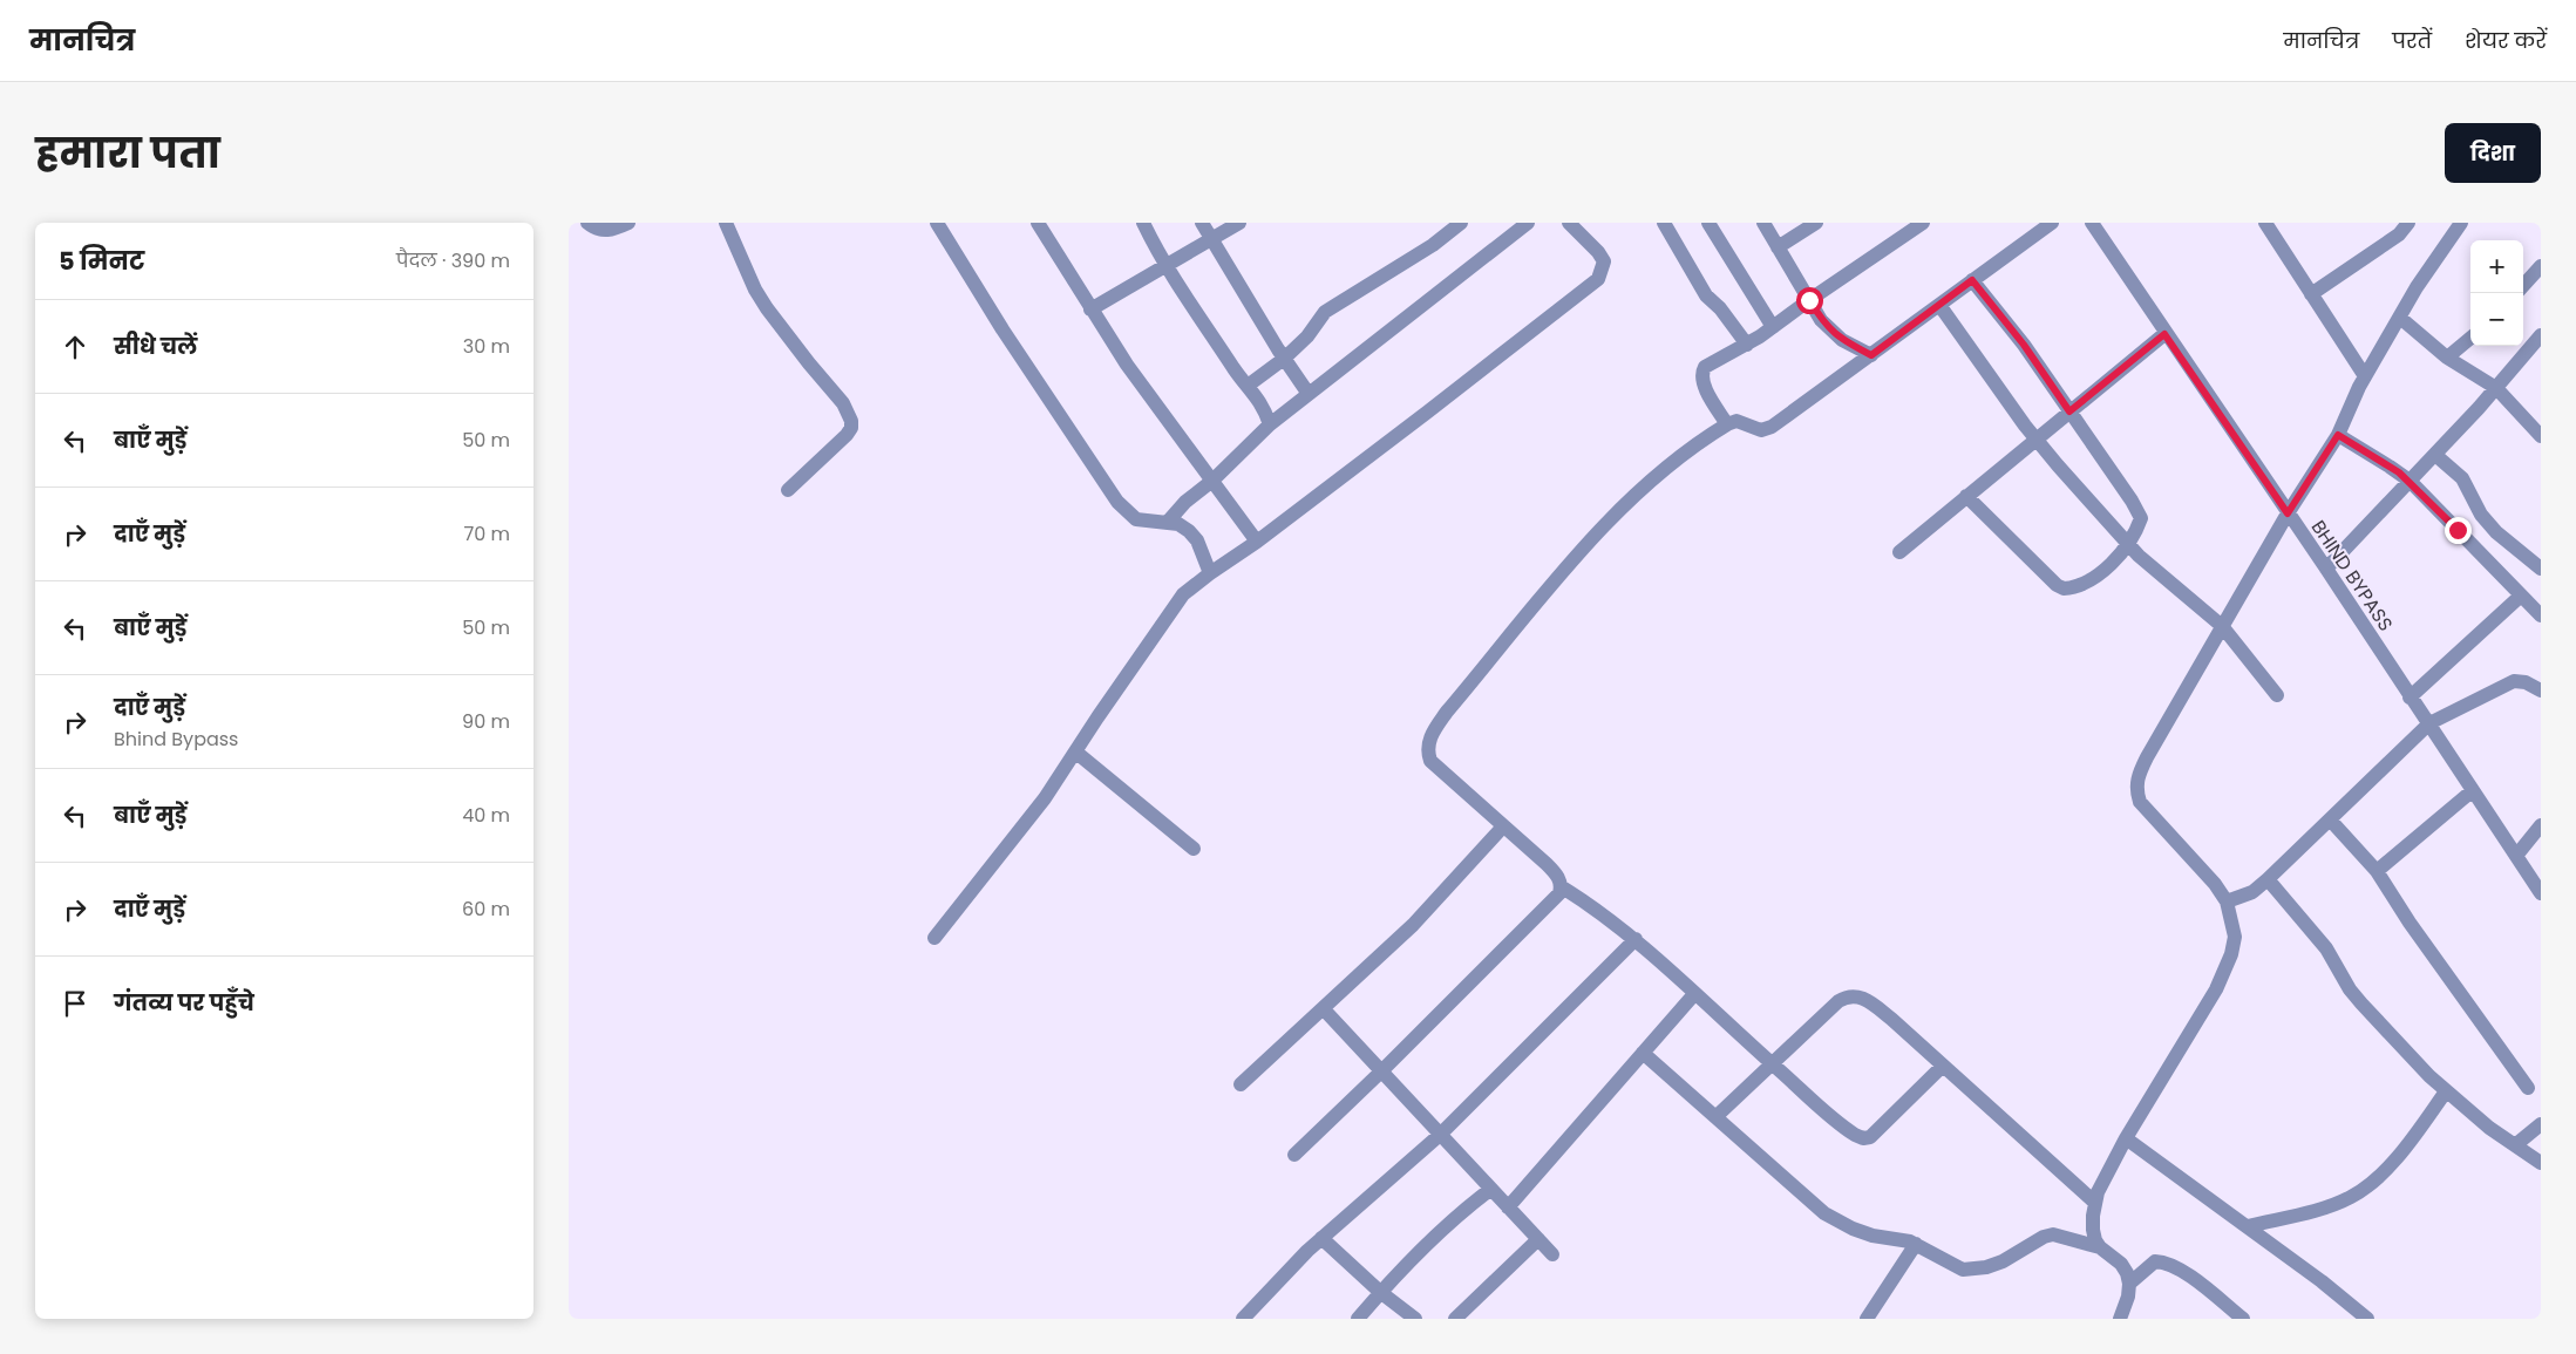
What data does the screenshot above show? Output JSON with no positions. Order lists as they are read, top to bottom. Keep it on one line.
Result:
{"streets":{"street":["BHIND BYPASS"]},"page":{"header":"मानचित्र","nav":["मानचित्र","परतें","शेयर करें"],"title":"हमारा पता","buttons":"दिशा","heading":["5 मिनट","पैदल · 390 m"],"map_buttons":["+","−"],"list":[["सीधे चलें","30 m"],["बाएँ मुड़ें","50 m"],["दाएँ मुड़ें","70 m"],["बाएँ मुड़ें","50 m"],["दाएँ मुड़ें","Bhind Bypass","90 m"],["बाएँ मुड़ें","40 m"],["दाएँ मुड़ें","60 m"],"गंतव्य पर पहुँचे"]}}
